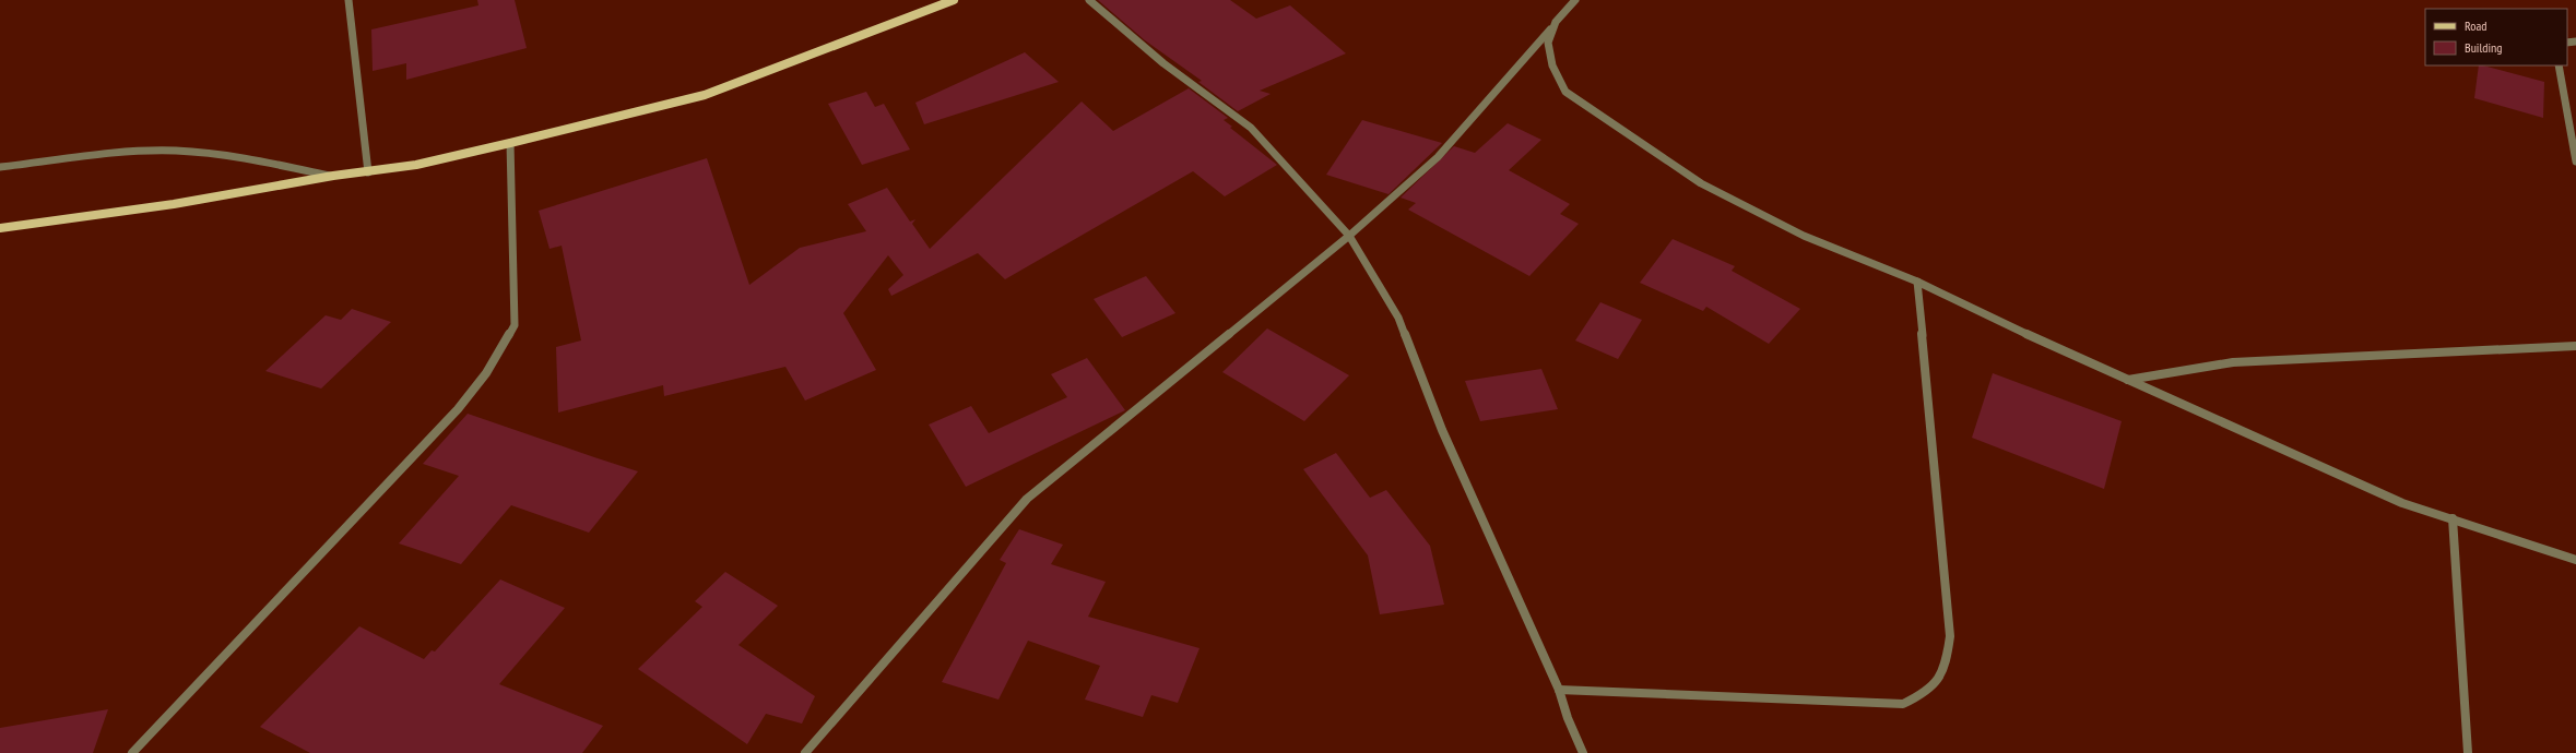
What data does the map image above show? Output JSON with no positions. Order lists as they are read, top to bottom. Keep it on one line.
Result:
{"legend":["Road","Building"]}
